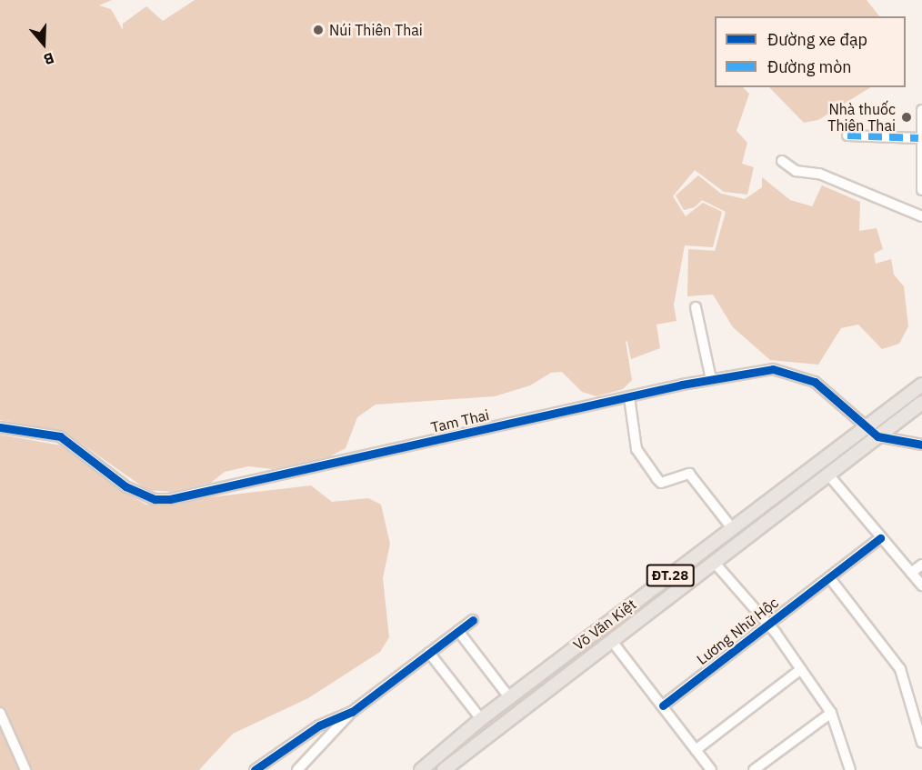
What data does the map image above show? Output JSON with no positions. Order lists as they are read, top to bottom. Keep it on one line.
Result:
{"streets":{"main road":["ĐT.28","Võ Văn Kiệt"],"street":["Tam Thai","Lương Nhữ Hộc"]},"crossings":[["Tam Thai","Võ Văn Kiệt"]],"places":["Núi Thiên Thai","Nhà thuốc Thiên Thai"],"legend":["Đường xe đạp","Đường mòn"],"north":"bottom"}
